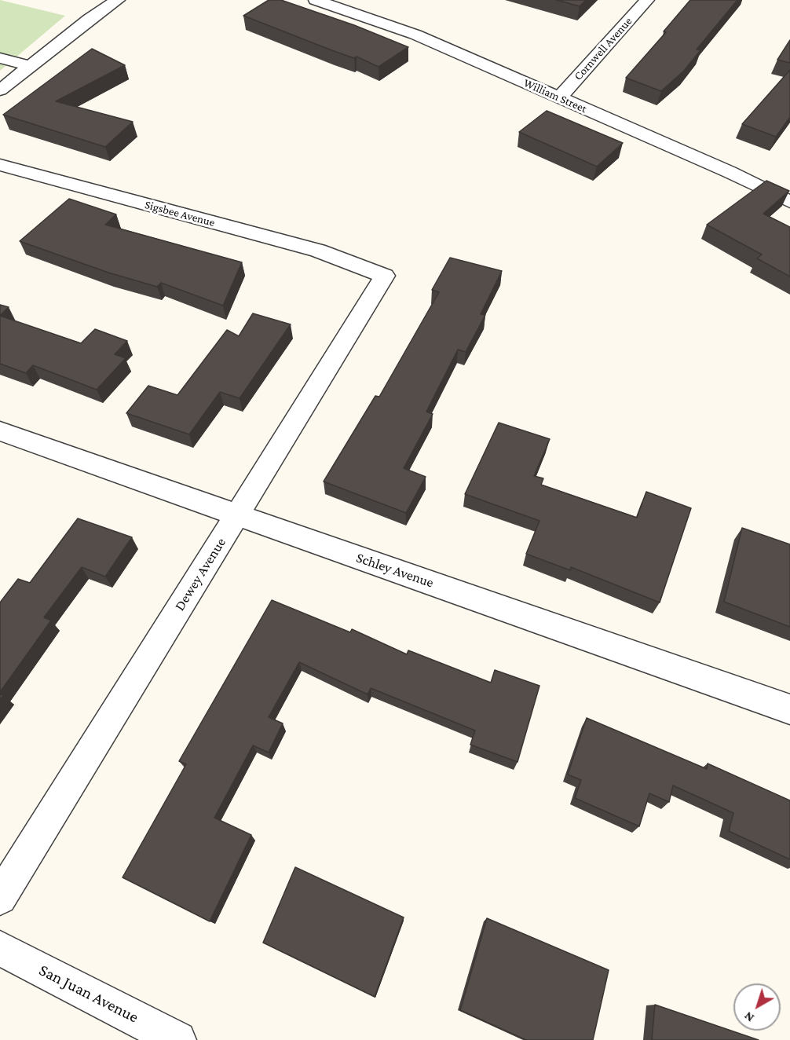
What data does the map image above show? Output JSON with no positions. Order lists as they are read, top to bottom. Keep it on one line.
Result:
{"streets":{"street":["Cornwell Avenue","William Street","Sigsbee Avenue","Schley Avenue","Dewey Avenue","San Juan Avenue"]},"crossings":[["Cornwell Avenue","William Street"],["Sigsbee Avenue","Dewey Avenue"],["Schley Avenue","Dewey Avenue"]],"north":"bottom left"}
